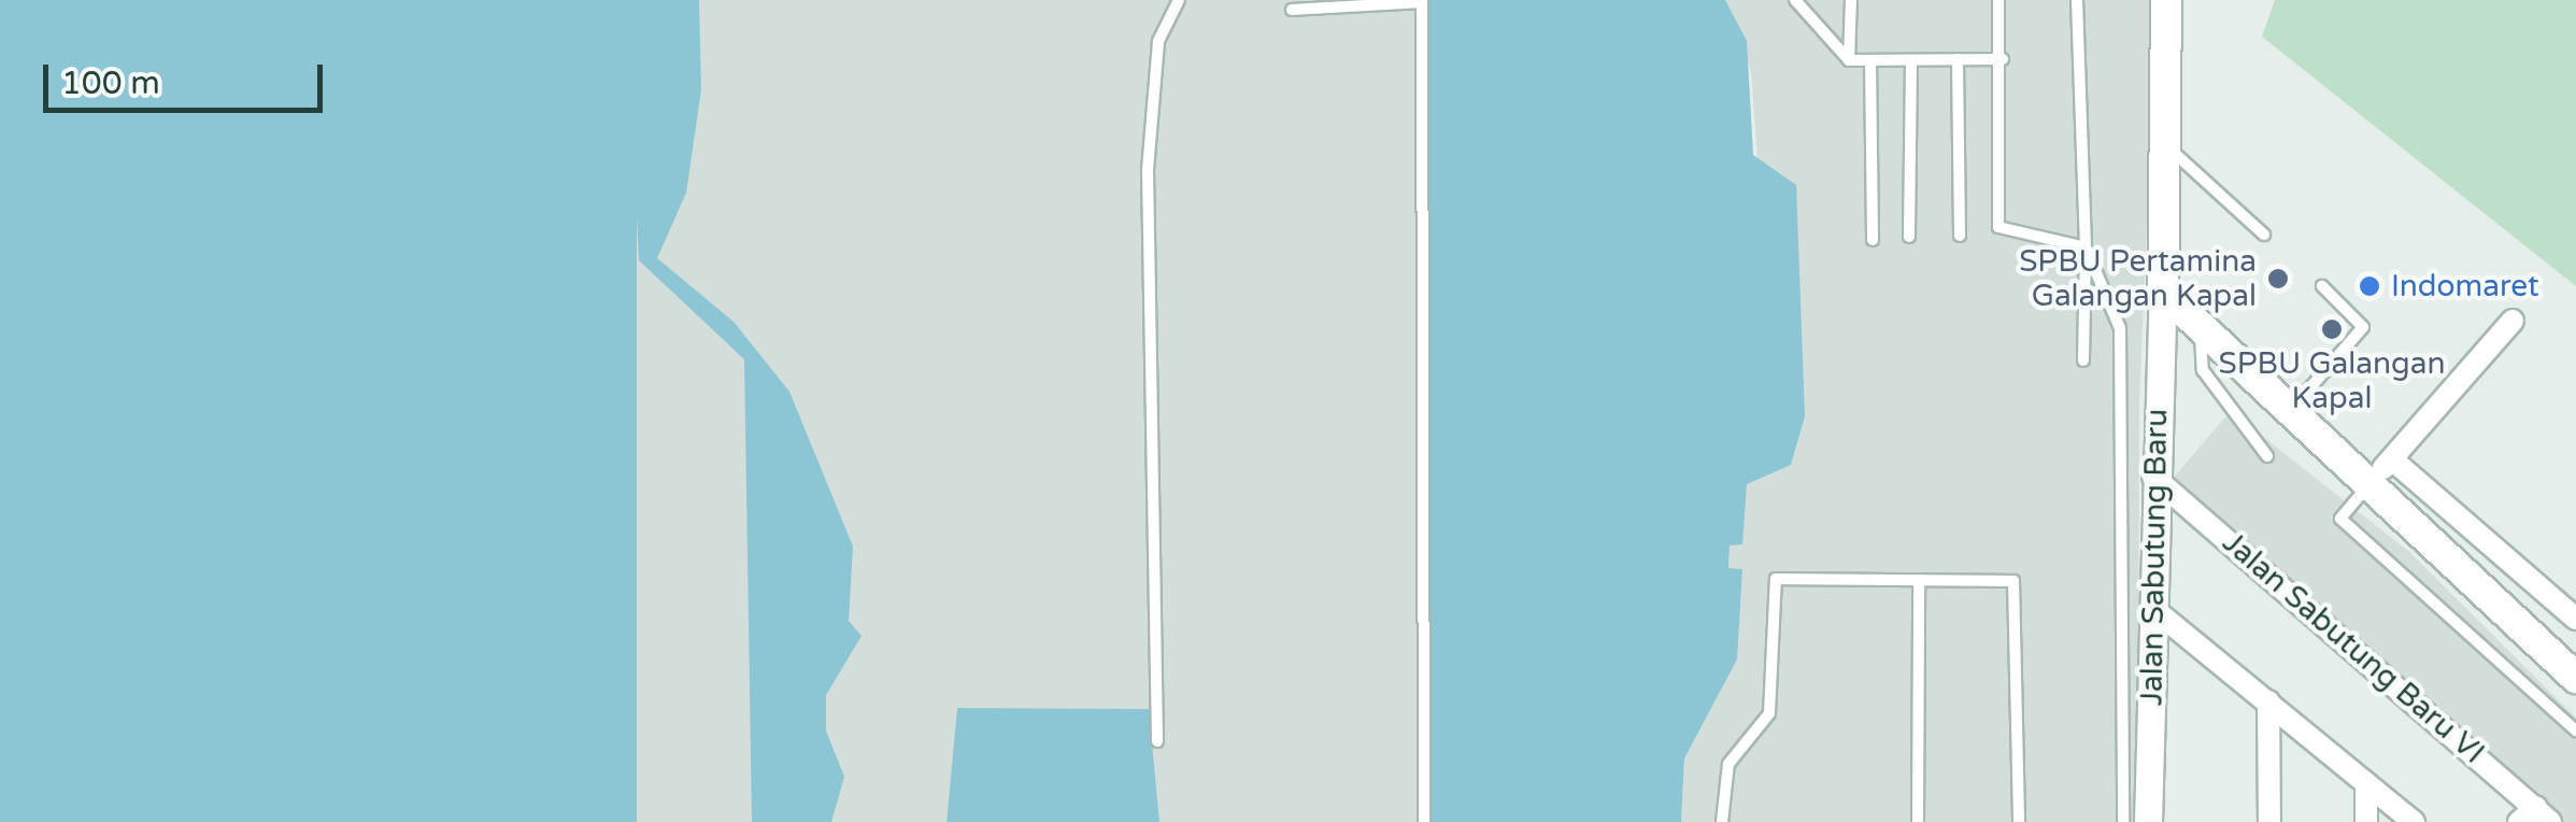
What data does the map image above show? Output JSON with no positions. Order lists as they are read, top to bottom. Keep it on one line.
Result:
{"streets":{"street":["Jalan Sabutung Baru","Jalan Sabutung Baru VI"]},"crossings":[["Jalan Sabutung Baru","Jalan Sabutung Baru VI"]],"places":["SPBU Pertamina Galangan Kapal","Indomaret","SPBU Galangan Kapal"],"scale_bar":"100 m"}
